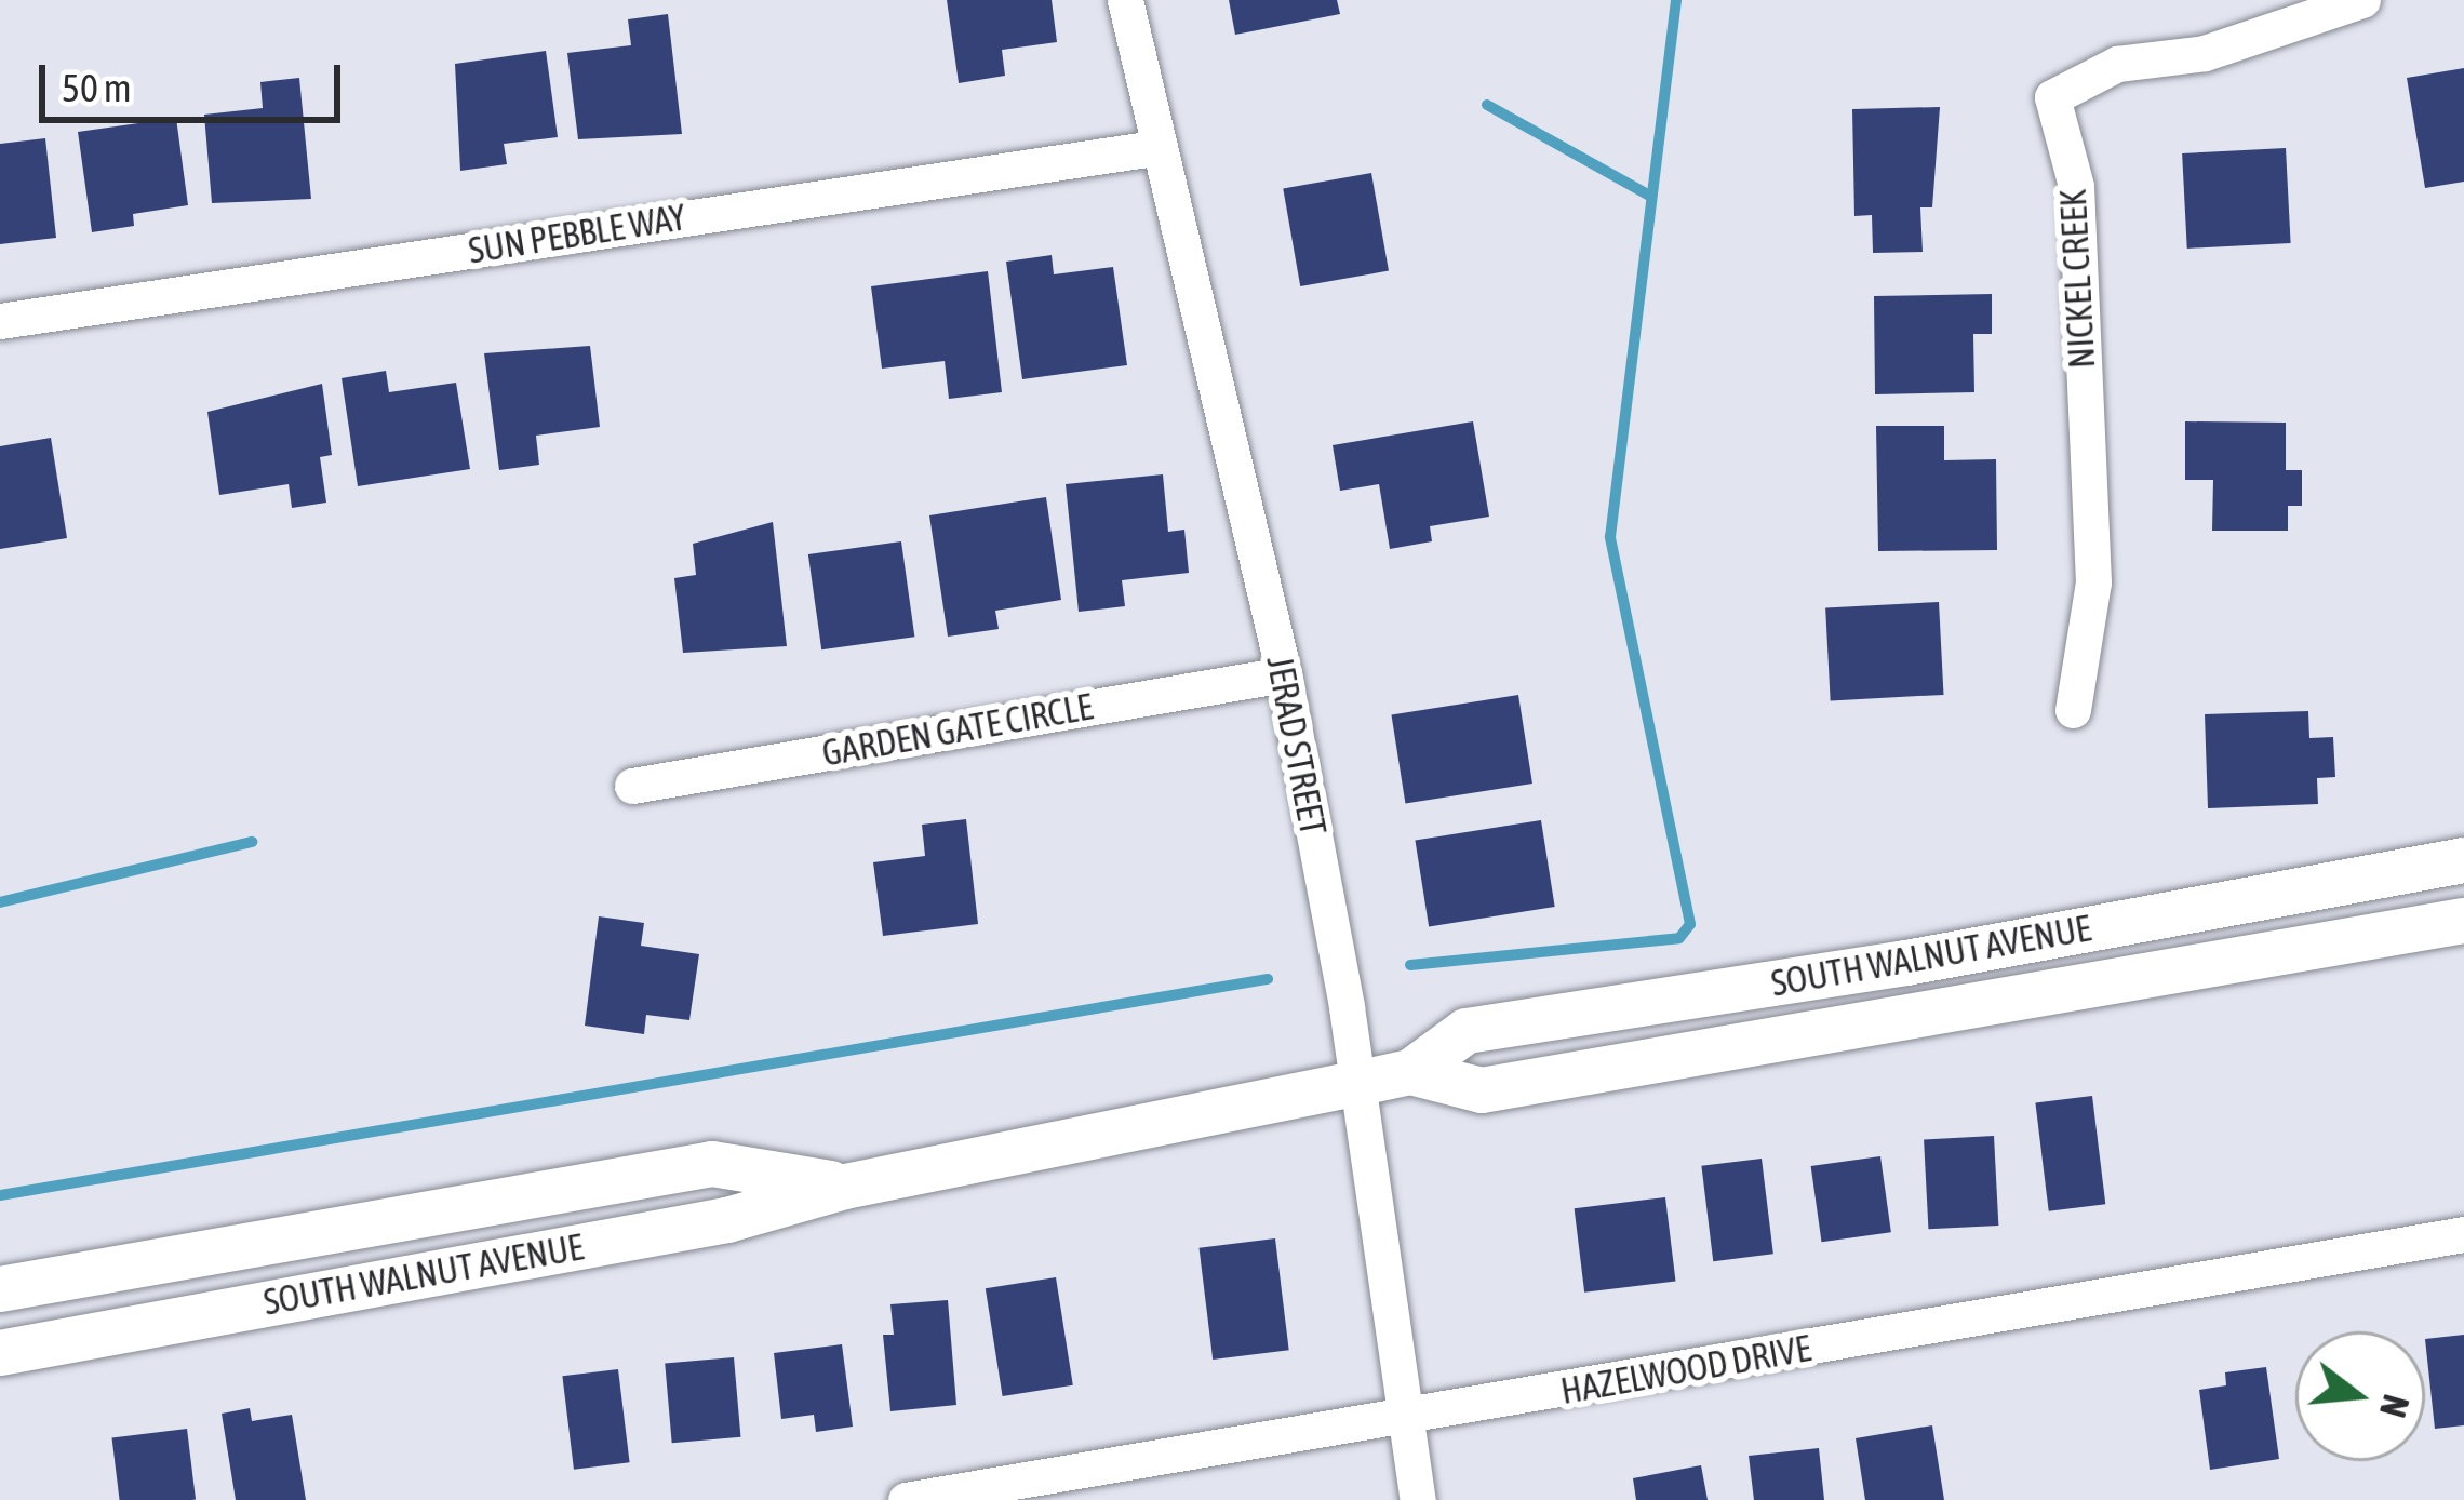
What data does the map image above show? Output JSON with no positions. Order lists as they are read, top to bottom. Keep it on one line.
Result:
{"streets":{"street":["SUN PEBBLE WAY","NICKEL CREEK","GARDEN GATE CIRCLE","JERAD STREET","SOUTH WALNUT AVENUE","HAZELWOOD DRIVE"]},"crossings":[["SUN PEBBLE WAY","JERAD STREET"],["GARDEN GATE CIRCLE","JERAD STREET"],["JERAD STREET","SOUTH WALNUT AVENUE"],["JERAD STREET","HAZELWOOD DRIVE"]],"scale_bar":"50 m","north":"right"}
